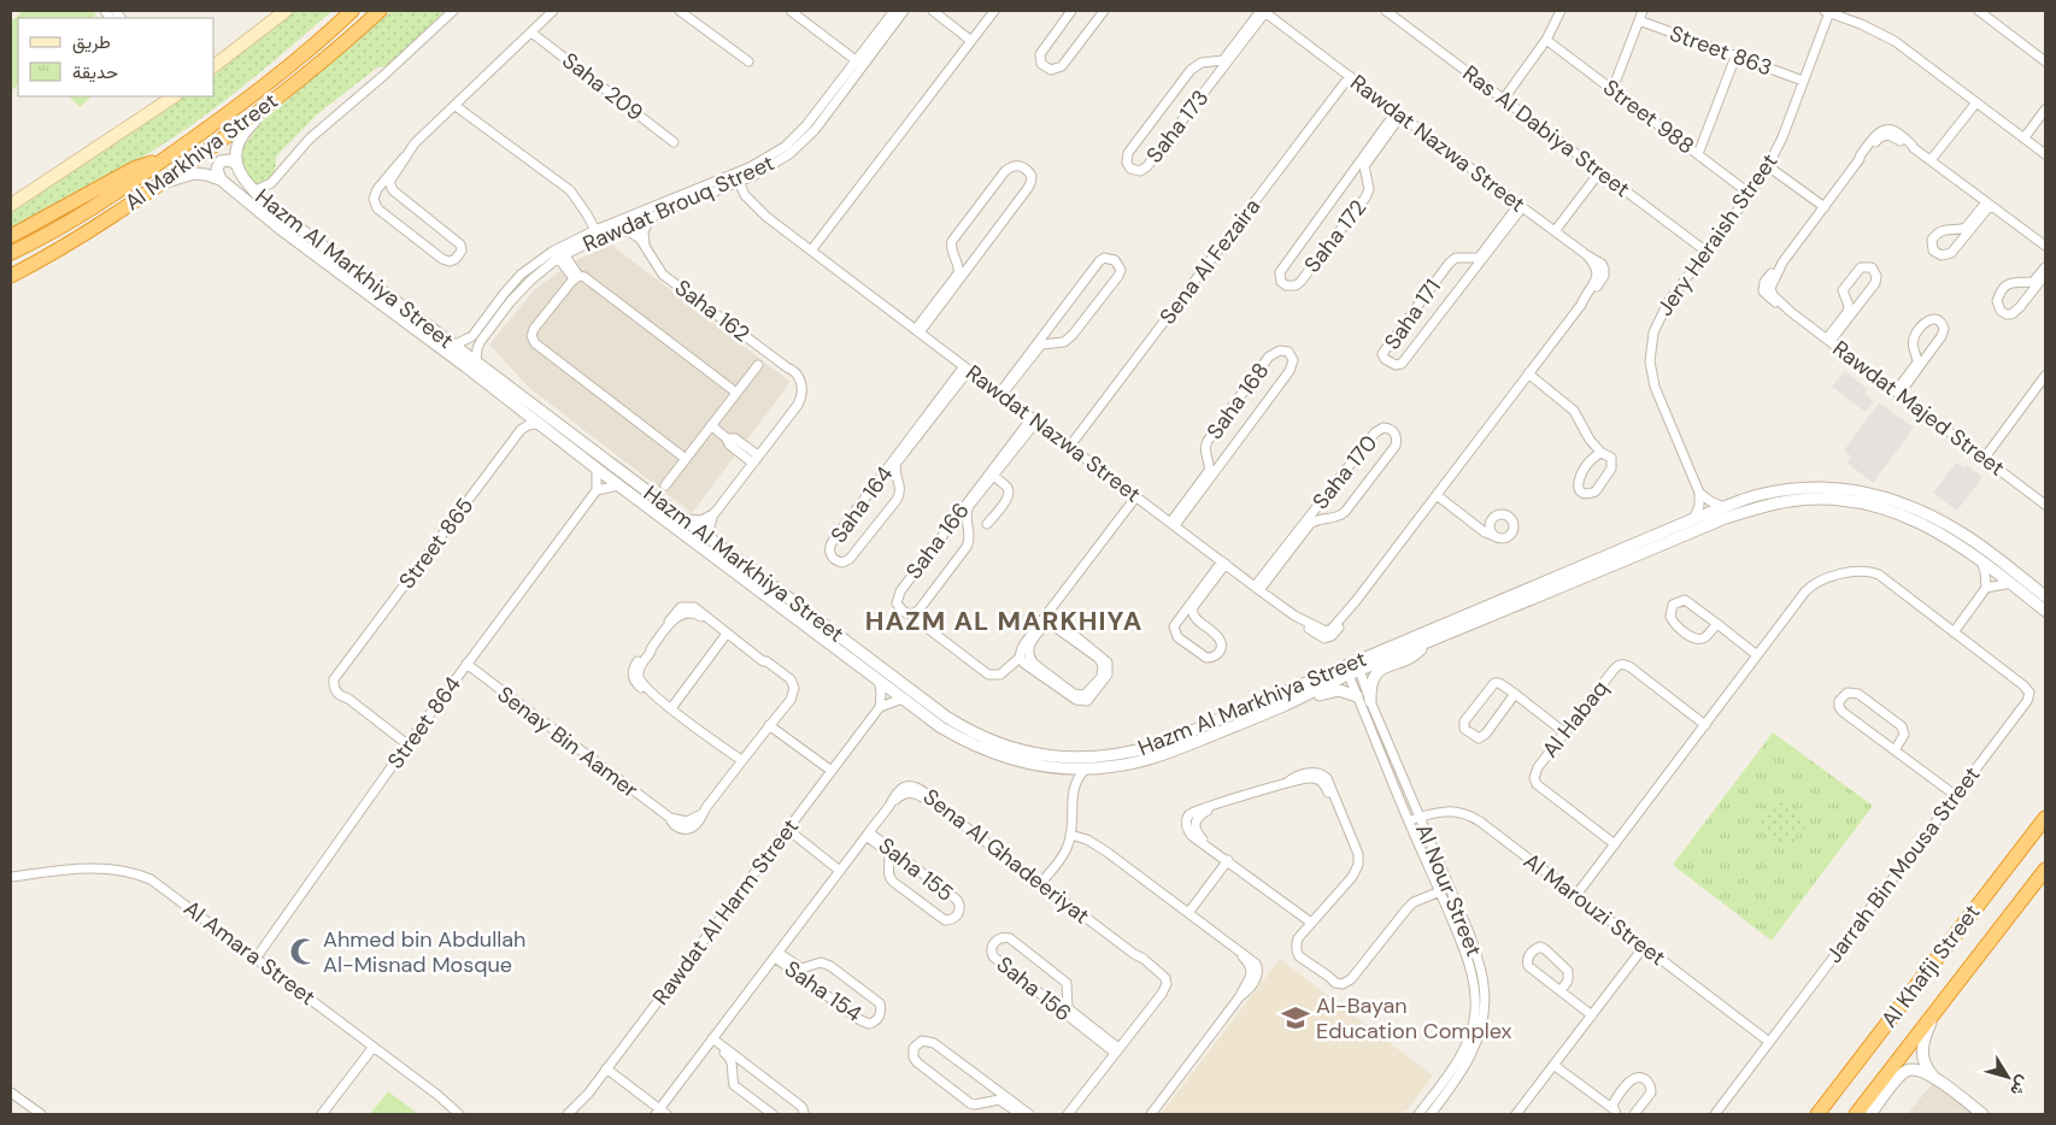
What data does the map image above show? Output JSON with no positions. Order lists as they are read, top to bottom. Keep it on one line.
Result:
{"streets":{"highway":["Al Markhiya Street","Al Khafji Street"],"street":["Street 863","Saha 209","Street 988","Saha 173","Ras Al Dabiya Street","Rawdat Nazwa Street","Rawdat Brouq Street","Jery Heraish Street","Saha 172","Sena Al Fezaira","Hazm Al Markhiya Street","Saha 162","Saha 171","Saha 168","Rawdat Majed Street","Saha 170","Saha 164","Saha 166","Street 865","Al Habaq","Street 864","Senay Bin Aamer","Sena Al Ghadeeriyat","Jarrah Bin Mousa Street","Saha 155","Al Nour Street","Al Marouzi Street","Rawdat Al Harm Street","Al Amara Street","Saha 156","Saha 154"]},"crossings":[["Street 863","Jery Heraish Street"],["Street 988","Jery Heraish Street"],["Saha 173","Rawdat Nazwa Street"],["Ras Al Dabiya Street","Jery Heraish Street"],["Rawdat Nazwa Street","Rawdat Brouq Street"],["Rawdat Nazwa Street","Saha 172"],["Rawdat Nazwa Street","Sena Al Fezaira"],["Rawdat Nazwa Street","Saha 171"],["Rawdat Nazwa Street","Saha 168"],["Rawdat Nazwa Street","Saha 170"],["Rawdat Nazwa Street","Saha 164"],["Rawdat Nazwa Street","Saha 166"],["Al Markhiya Street","Hazm Al Markhiya Street"],["Rawdat Brouq Street","Hazm Al Markhiya Street"],["Rawdat Brouq Street","Saha 162"],["Hazm Al Markhiya Street","Saha 162"],["Hazm Al Markhiya Street","Al Nour Street"],["Street 865","Street 864"],["Al Habaq","Jarrah Bin Mousa Street"],["Street 864","Senay Bin Aamer"],["Street 864","Al Amara Street"],["Sena Al Ghadeeriyat","Saha 155"],["Sena Al Ghadeeriyat","Saha 156"],["Sena Al Ghadeeriyat","Saha 154"],["Jarrah Bin Mousa Street","Al Marouzi Street"],["Al Nour Street","Al Marouzi Street"]],"districts":["HAZM AL MARKHIYA"],"places":{"mosque":["Ahmed bin Abdullah Al-Misnad Mosque"],"school or university":["Al-Bayan Education Complex"]},"legend":["طريق","حديقة"],"north":"bottom right"}
